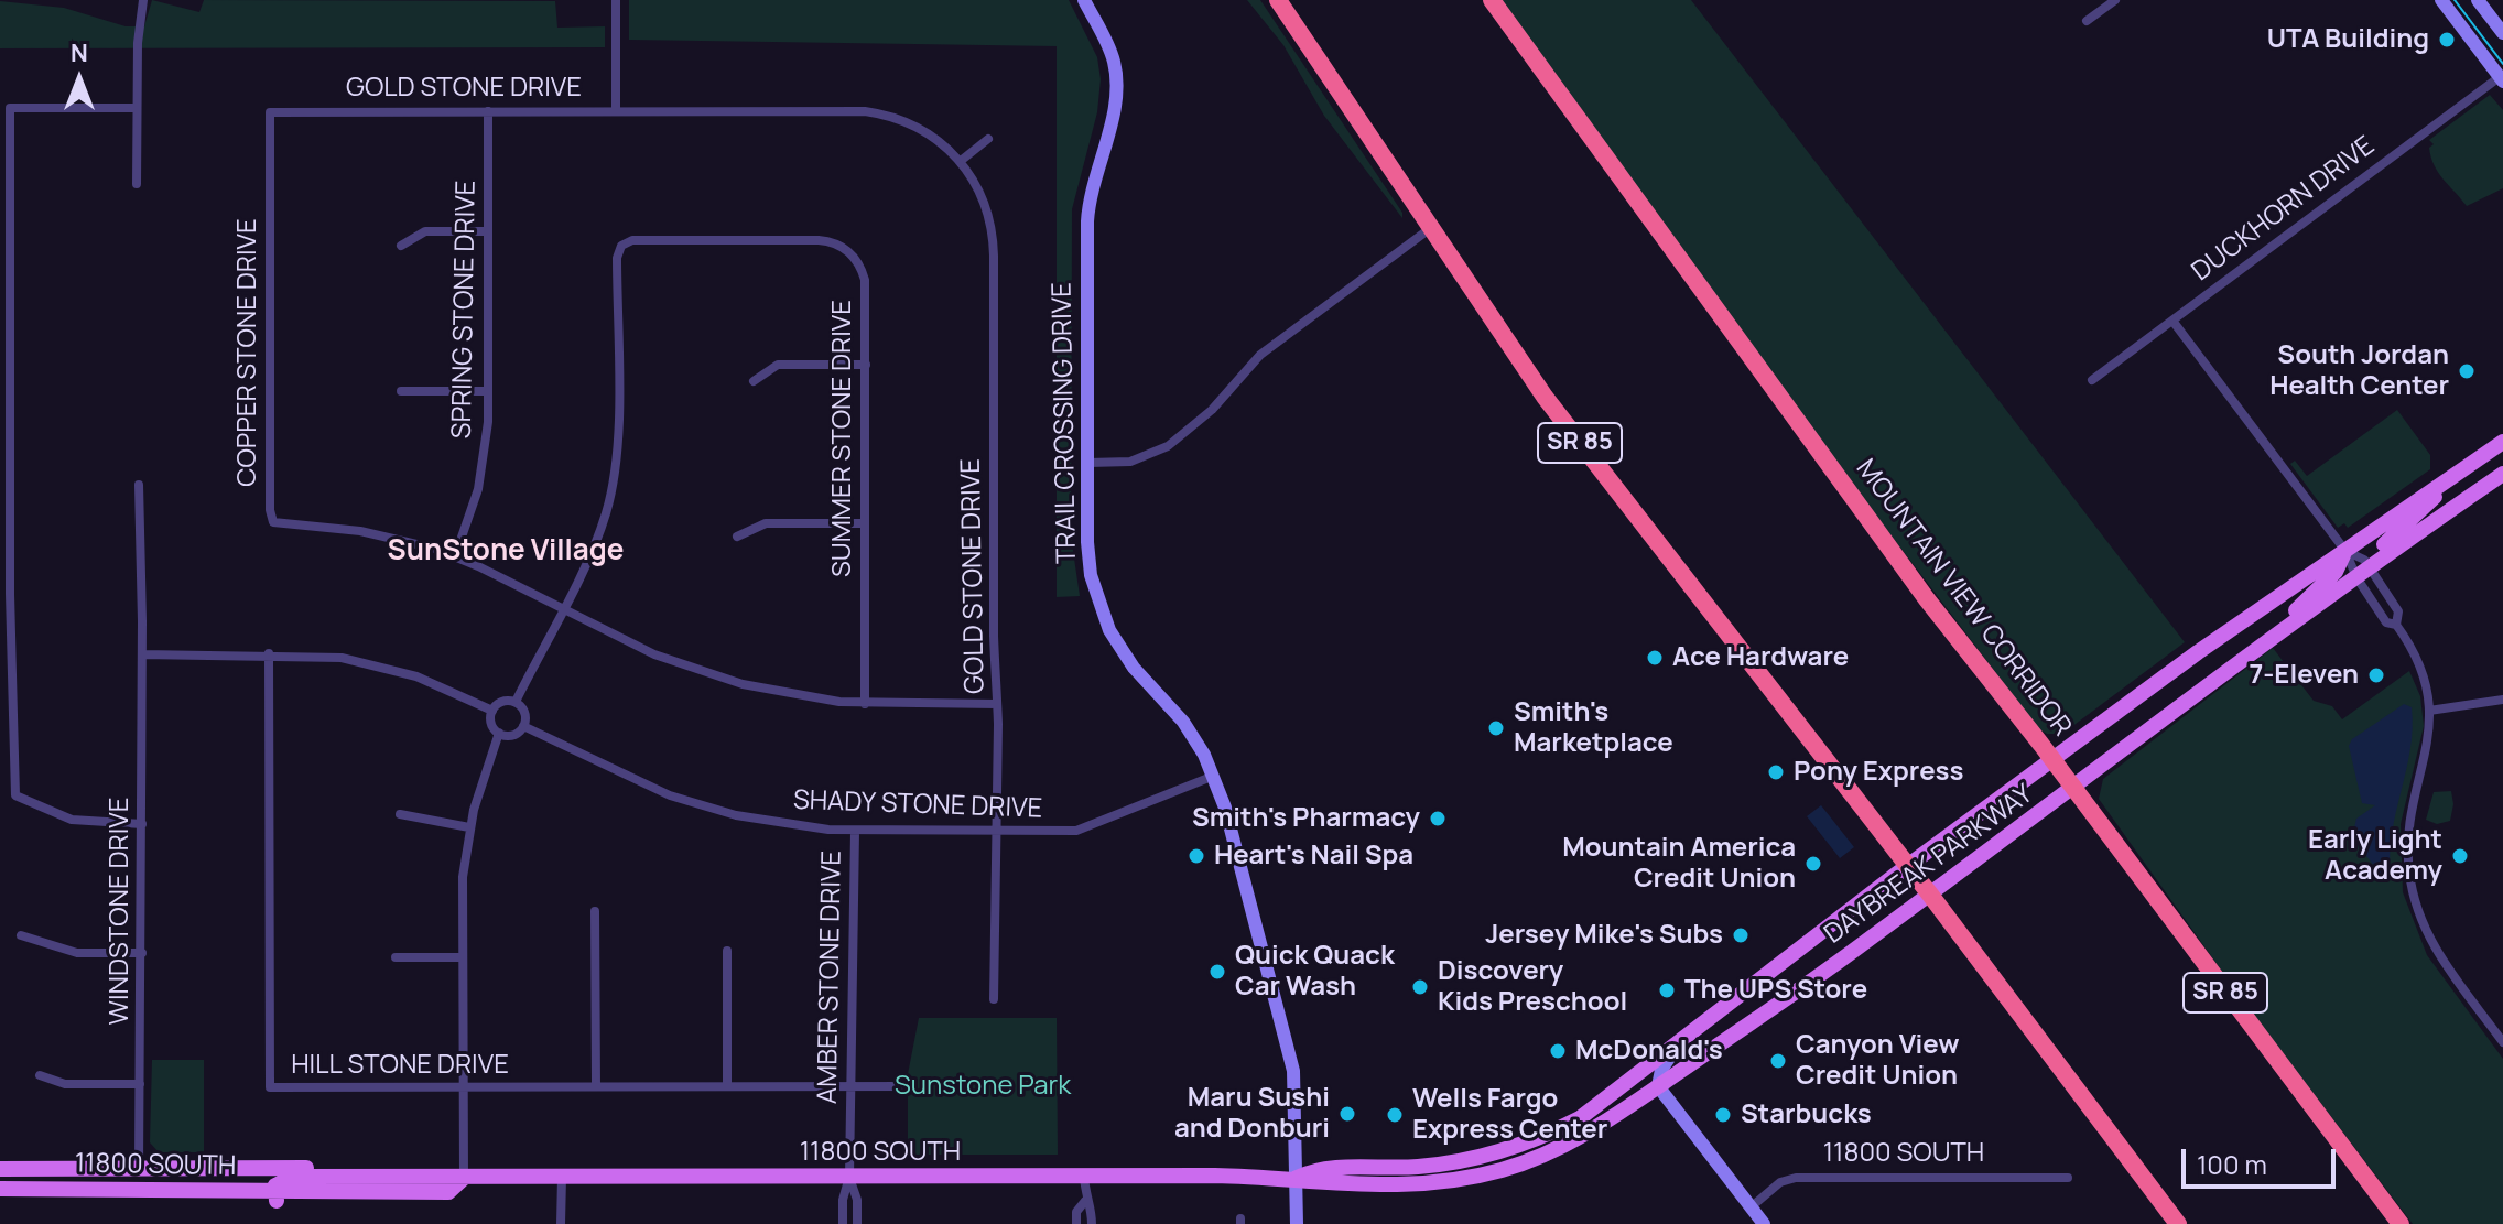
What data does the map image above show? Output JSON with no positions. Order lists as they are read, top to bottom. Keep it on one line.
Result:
{"streets":{"highway":["SR 85","MOUNTAIN VIEW CORRIDOR"],"main road":["DAYBREAK PARKWAY","11800 SOUTH"],"street":["GOLD STONE DRIVE","DUCKHORN DRIVE","SPRING STONE DRIVE","COPPER STONE DRIVE","TRAIL CROSSING DRIVE","SUMMER STONE DRIVE","SHADY STONE DRIVE","WINDSTONE DRIVE","AMBER STONE DRIVE","HILL STONE DRIVE"]},"crossings":[["GOLD STONE DRIVE","SPRING STONE DRIVE"],["GOLD STONE DRIVE","COPPER STONE DRIVE"],["GOLD STONE DRIVE","SHADY STONE DRIVE"],["SPRING STONE DRIVE","COPPER STONE DRIVE"],["COPPER STONE DRIVE","SUMMER STONE DRIVE"],["TRAIL CROSSING DRIVE","SHADY STONE DRIVE"],["TRAIL CROSSING DRIVE","DAYBREAK PARKWAY"],["TRAIL CROSSING DRIVE","11800 SOUTH"],["SR 85","DAYBREAK PARKWAY"],["MOUNTAIN VIEW CORRIDOR","DAYBREAK PARKWAY"],["SHADY STONE DRIVE","AMBER STONE DRIVE"],["DAYBREAK PARKWAY","11800 SOUTH"],["WINDSTONE DRIVE","11800 SOUTH"],["AMBER STONE DRIVE","HILL STONE DRIVE"],["AMBER STONE DRIVE","11800 SOUTH"]],"districts":["SunStone Village"],"parks":["Sunstone Park"],"places":["UTA Building","South Jordan Health Center","Ace Hardware","7-Eleven","Smith's Marketplace","Pony Express","Smith's Pharmacy","Heart's Nail Spa","Early Light Academy","Mountain America Credit Union","Jersey Mike's Subs","Quick Quack Car Wash","Discovery Kids Preschool","The UPS Store","McDonald's","Canyon View Credit Union","Maru Sushi and Donburi","Wells Fargo Express Center","Starbucks"],"scale_bar":"100 m","north":"top"}
